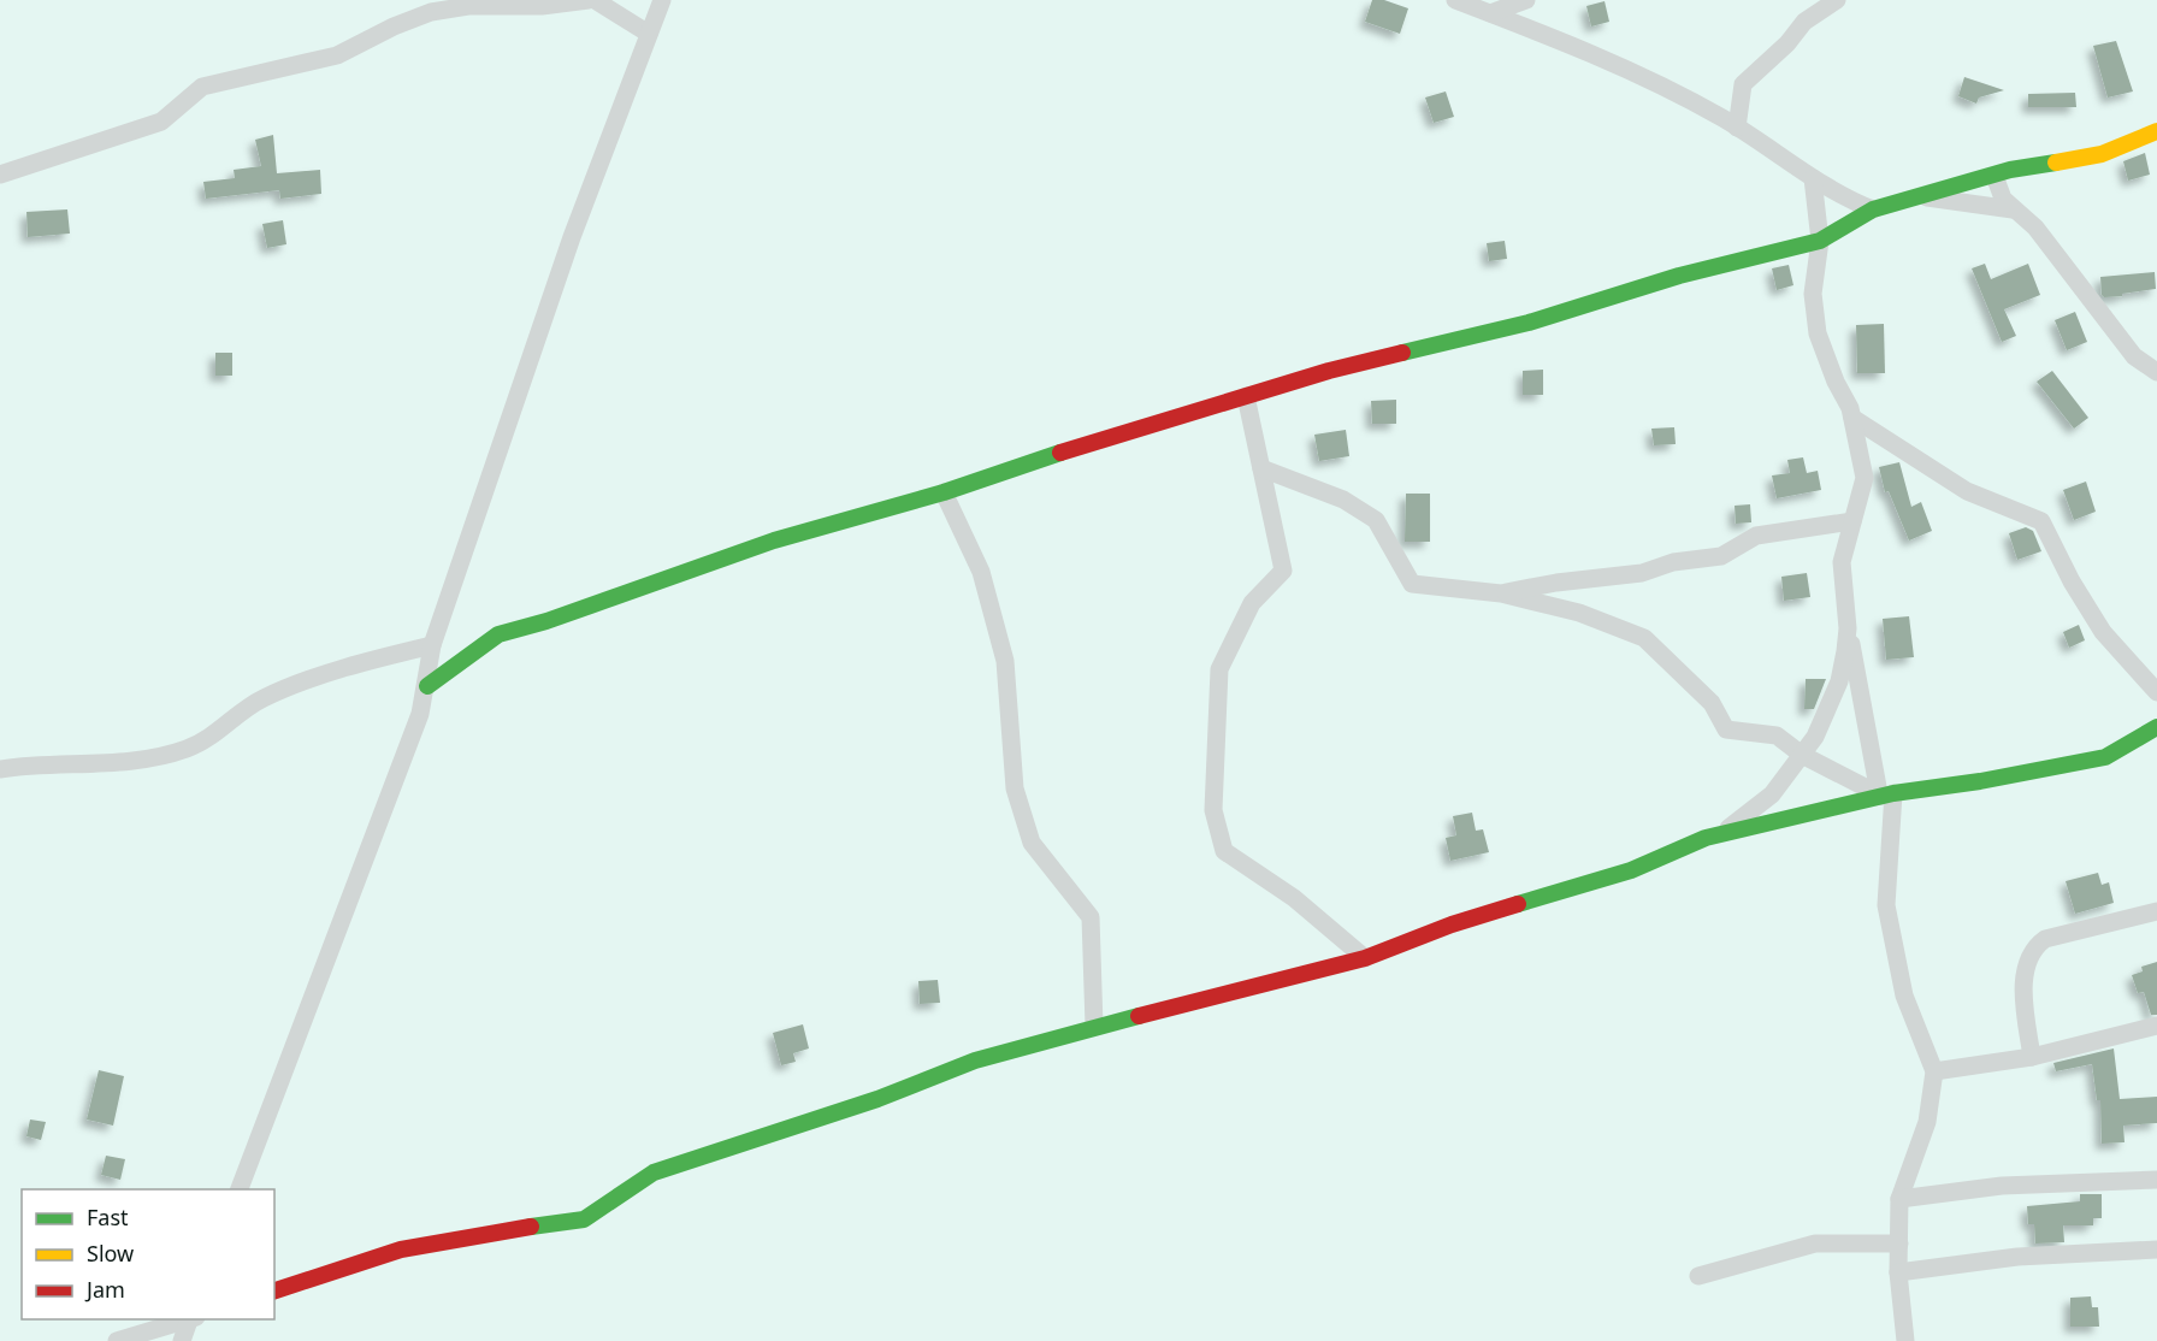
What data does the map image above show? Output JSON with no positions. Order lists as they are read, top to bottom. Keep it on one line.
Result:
{"legend":["Fast","Slow","Jam"]}
